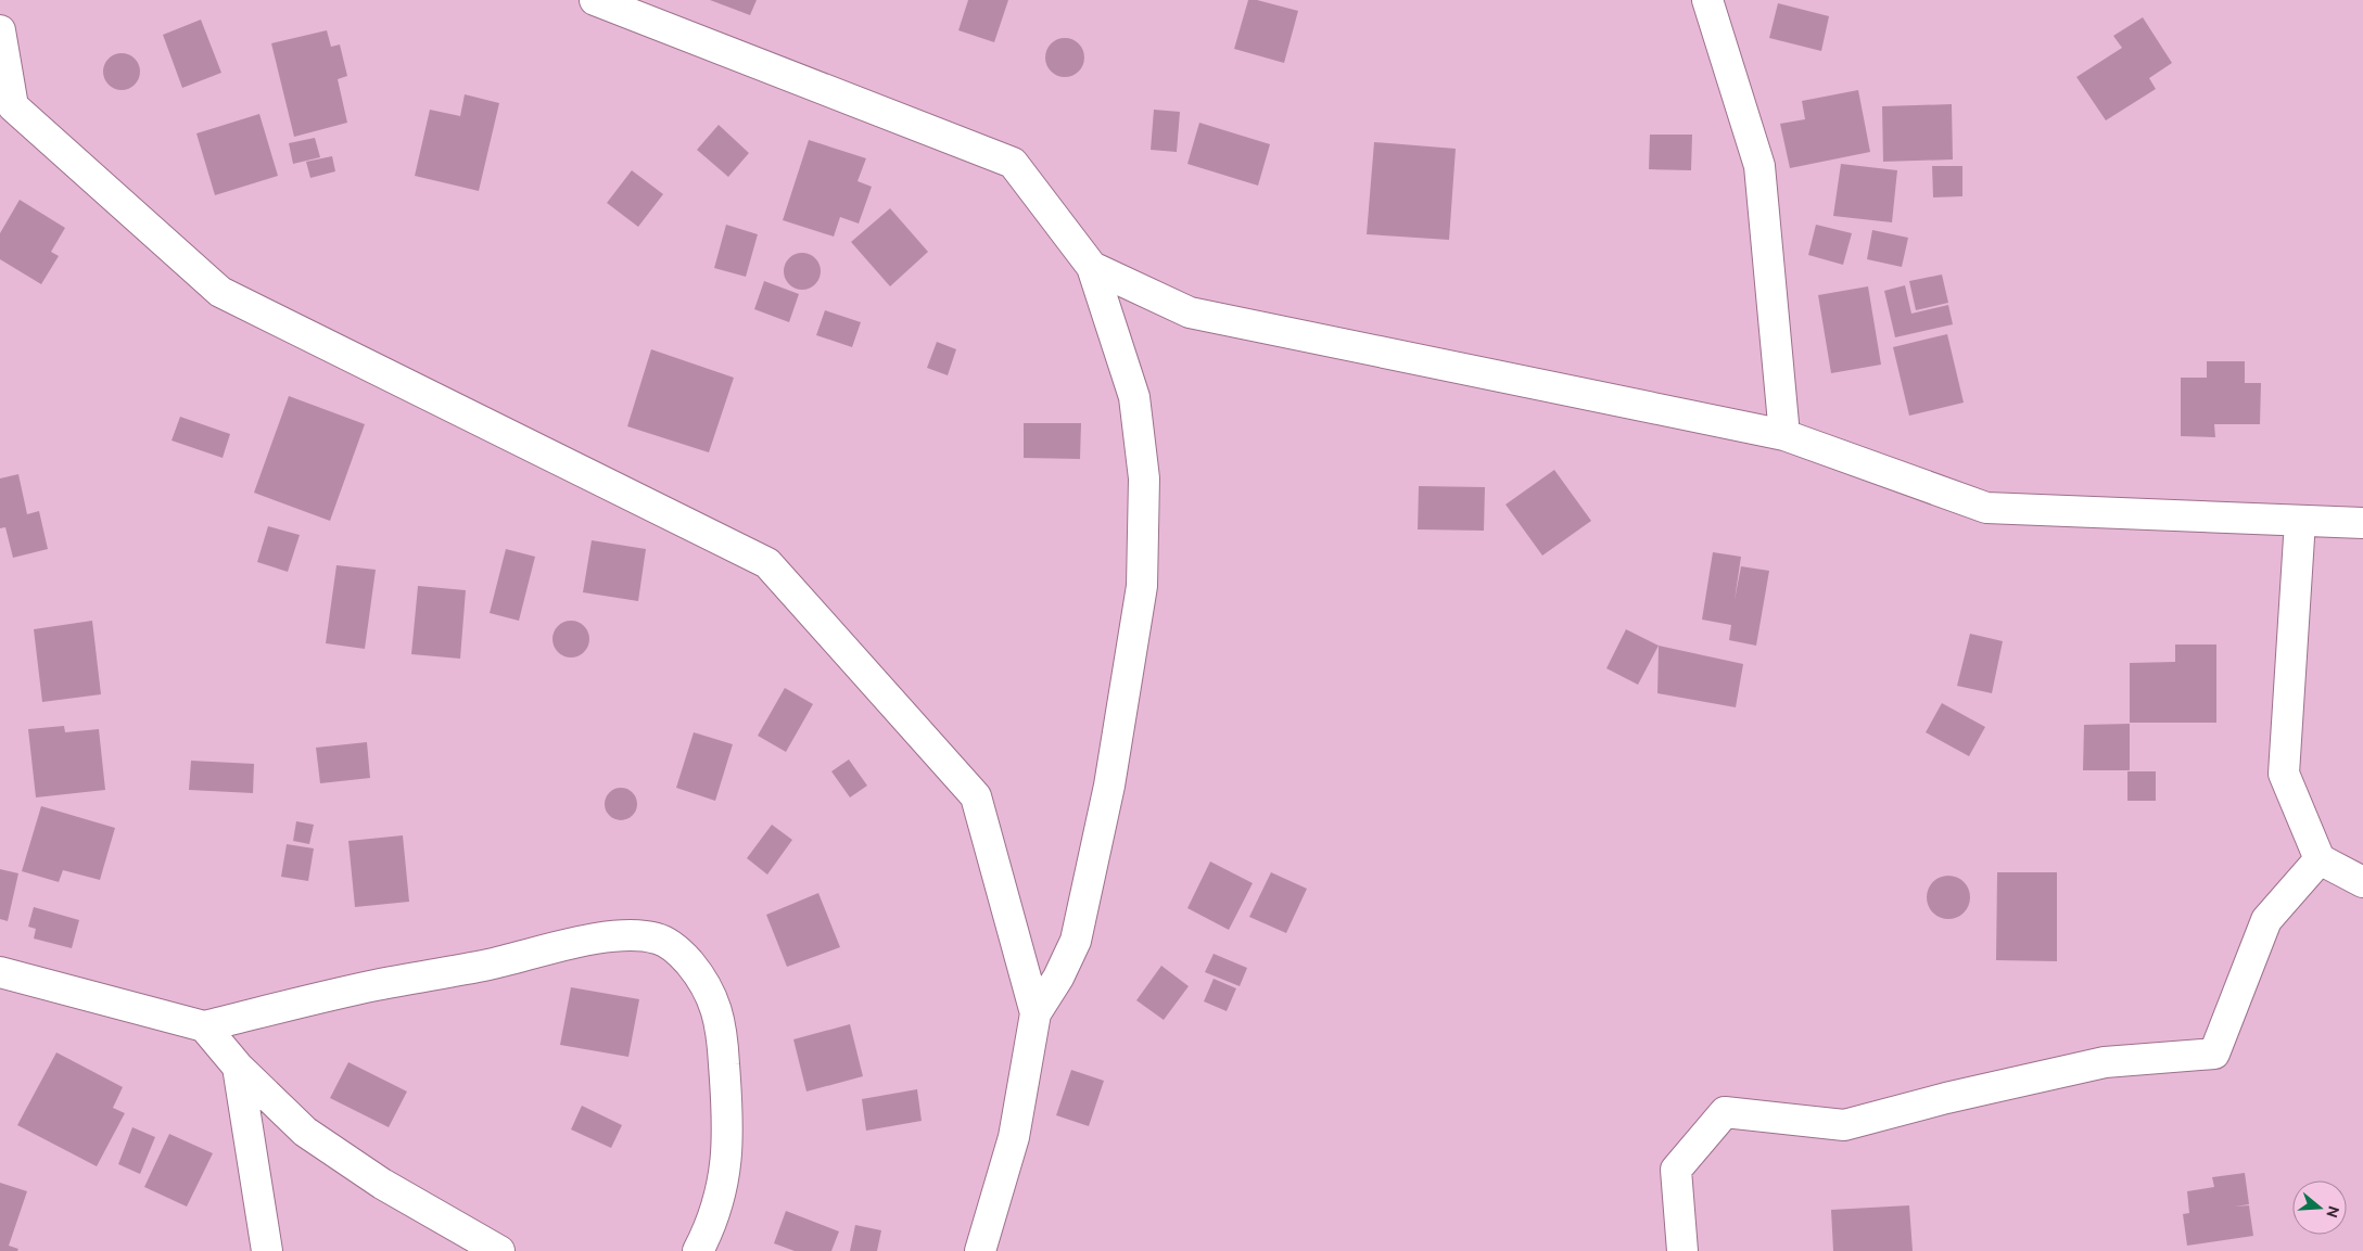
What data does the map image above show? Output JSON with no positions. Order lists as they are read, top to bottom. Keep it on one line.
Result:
{"north":"right"}
